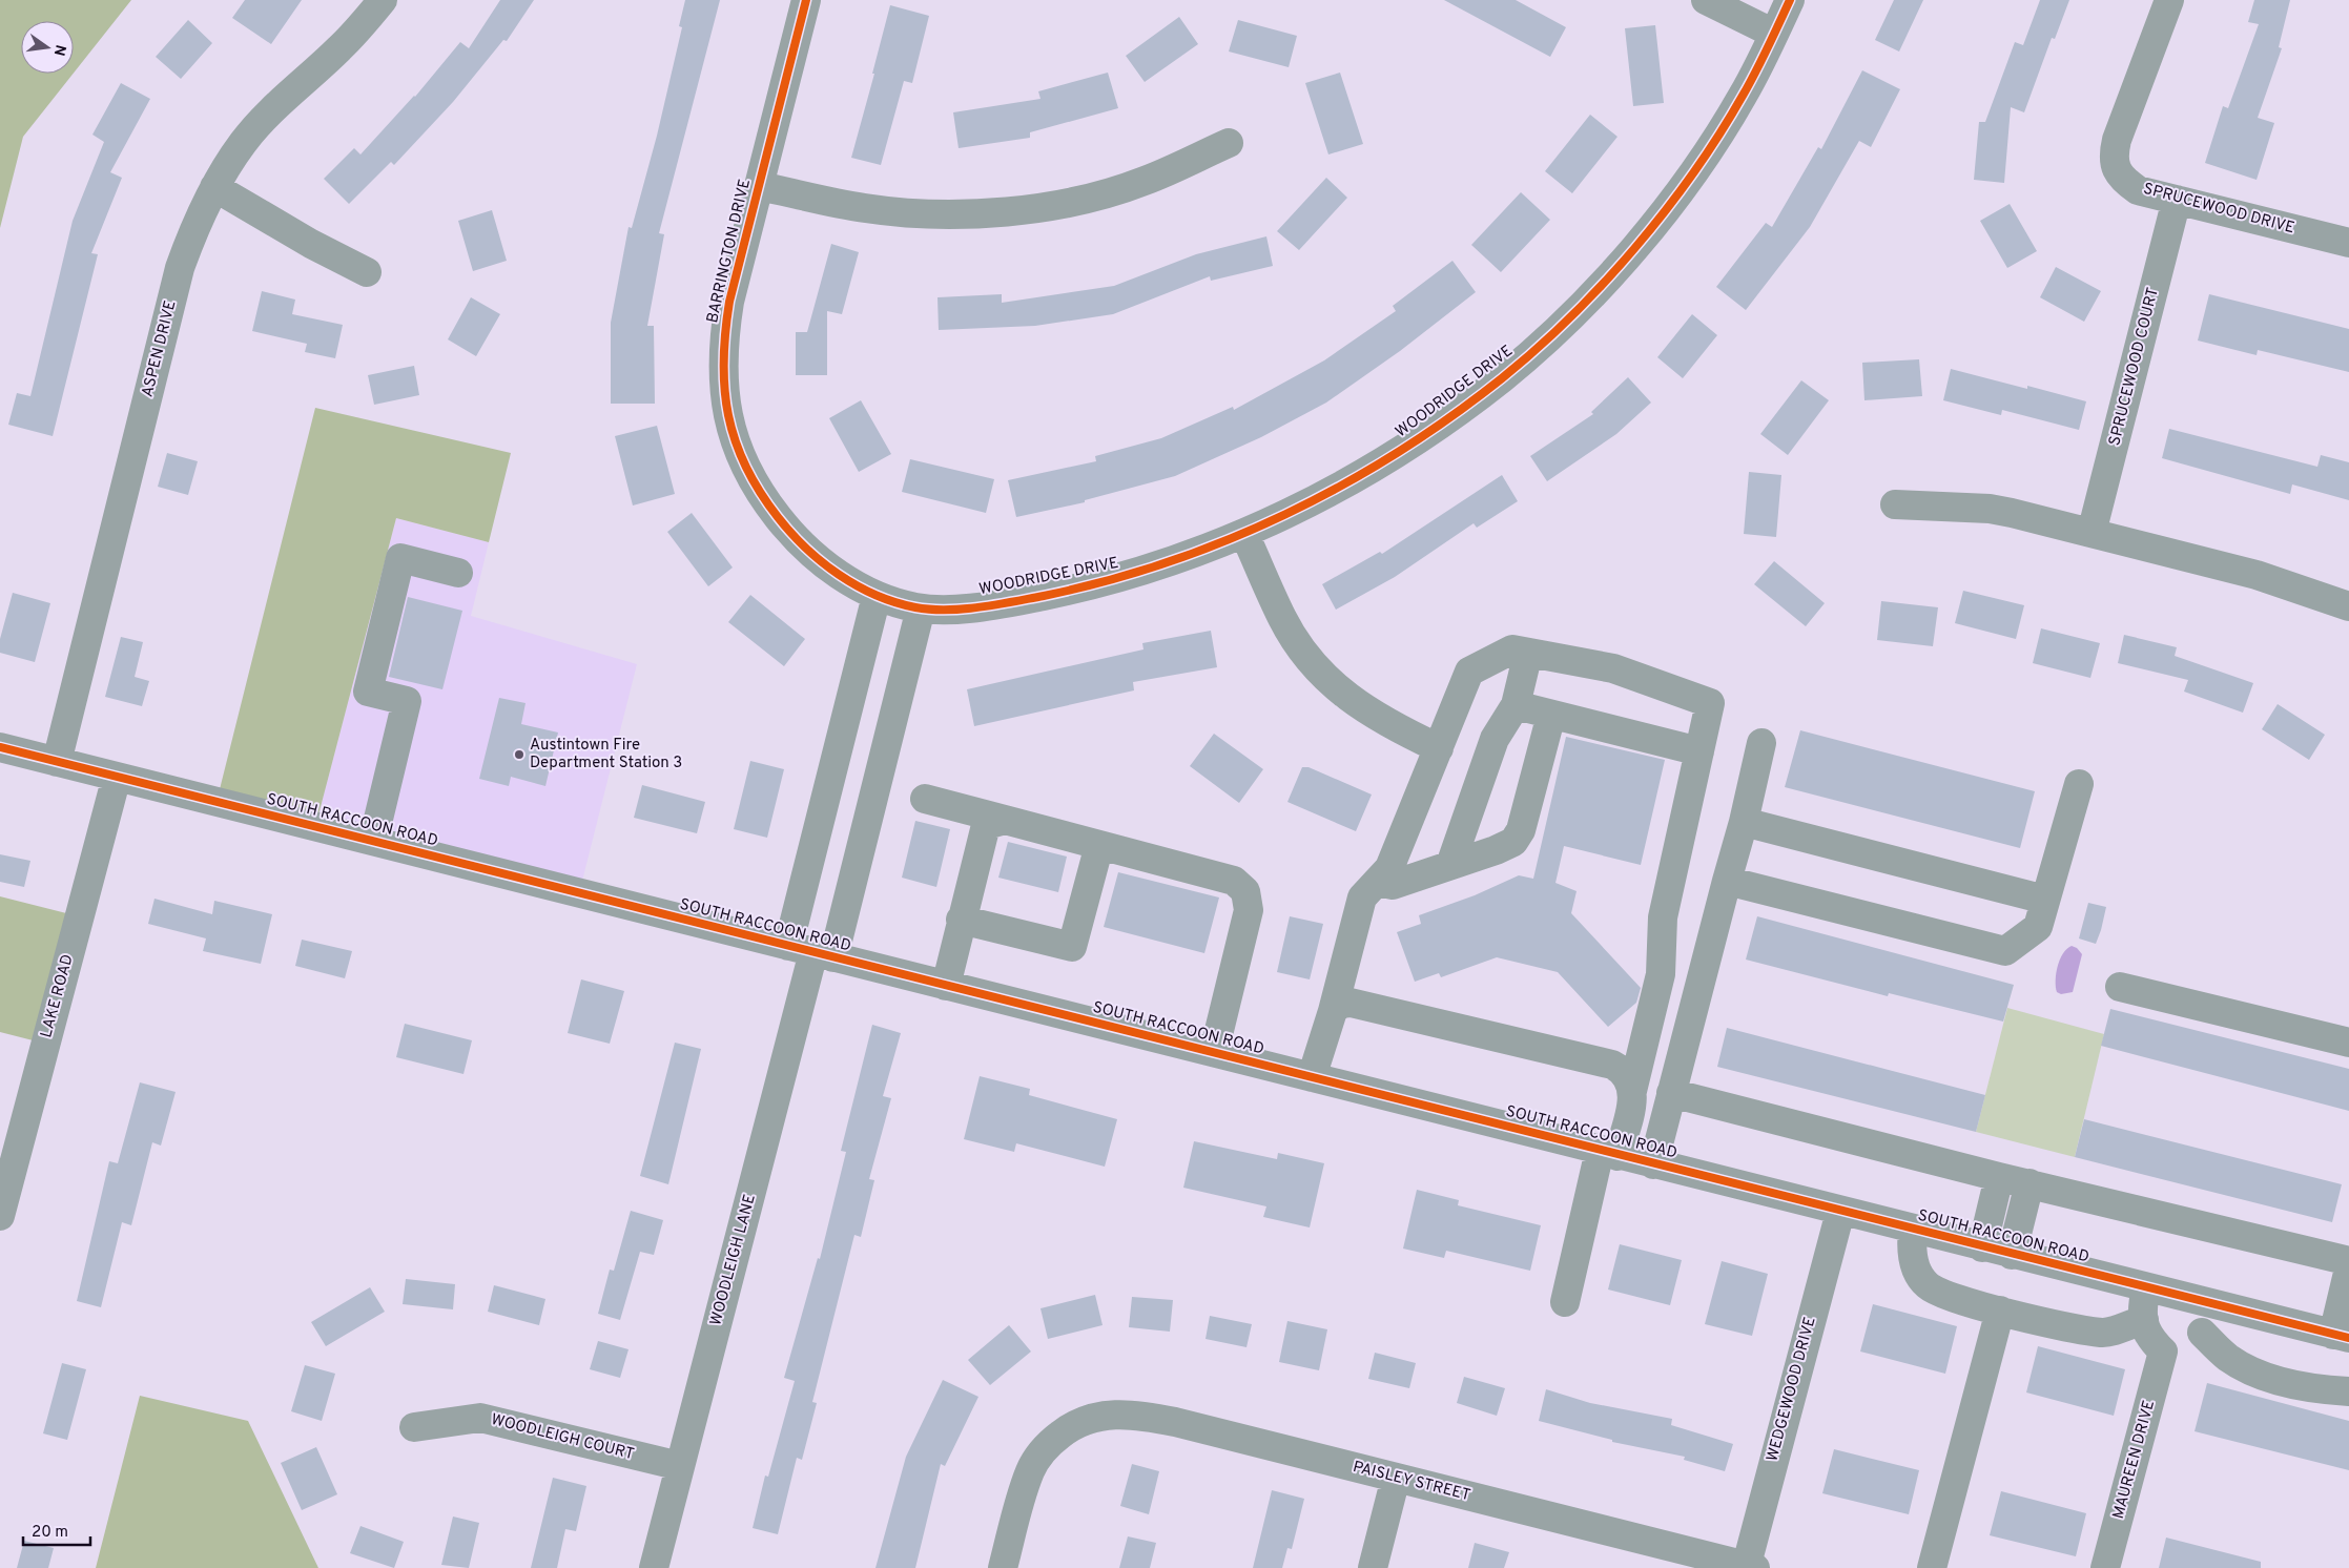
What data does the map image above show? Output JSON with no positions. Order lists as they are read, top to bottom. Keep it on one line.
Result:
{"streets":{"street":["SPRUCEWOOD DRIVE","BARRINGTON DRIVE","ASPEN DRIVE","SPRUCEWOOD COURT","WOODRIDGE DRIVE","SOUTH RACCOON ROAD","LAKE ROAD","WOODLEIGH LANE","WEDGEWOOD DRIVE","WOODLEIGH COURT","MAUREEN DRIVE","PAISLEY STREET"]},"crossings":[["SPRUCEWOOD DRIVE","SPRUCEWOOD COURT"],["BARRINGTON DRIVE","WOODRIDGE DRIVE"],["ASPEN DRIVE","SOUTH RACCOON ROAD"],["SOUTH RACCOON ROAD","LAKE ROAD"],["SOUTH RACCOON ROAD","WOODLEIGH LANE"],["SOUTH RACCOON ROAD","WEDGEWOOD DRIVE"],["WOODLEIGH LANE","WOODLEIGH COURT"],["WEDGEWOOD DRIVE","PAISLEY STREET"]],"places":["Austintown Fire Department Station 3"],"scale_bar":"20 m","north":"right"}
